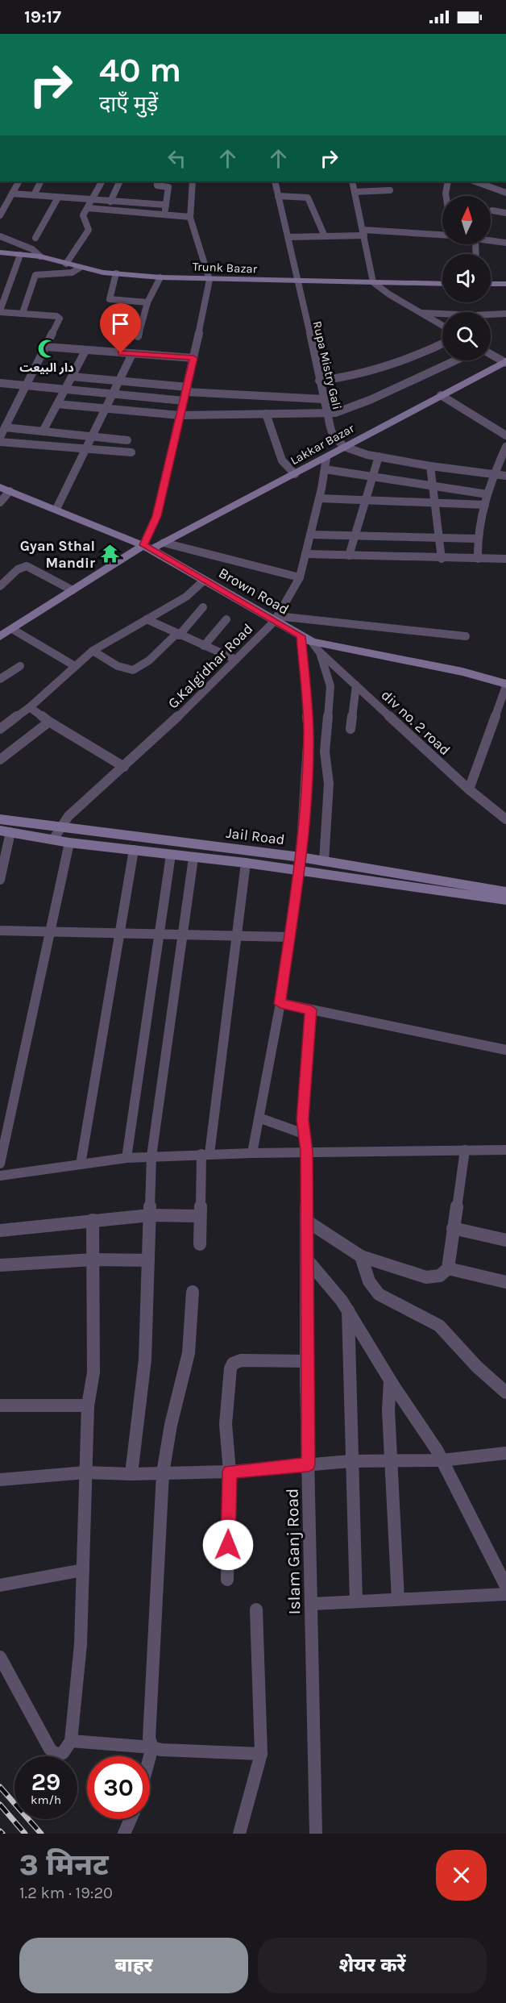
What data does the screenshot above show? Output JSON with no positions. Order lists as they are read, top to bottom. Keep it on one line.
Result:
{"streets":{"street":["Trunk Bazar","Rupa Mistry Gali","Lakkar Bazar","Brown Road","G.Kalgidhar Road","div no. 2 road","Jail Road","Islam Ganj Road"]},"crossings":[["Trunk Bazar","Rupa Mistry Gali"],["Rupa Mistry Gali","Lakkar Bazar"],["Lakkar Bazar","Brown Road"],["Lakkar Bazar","G.Kalgidhar Road"],["Brown Road","G.Kalgidhar Road"],["Brown Road","div no. 2 road"],["G.Kalgidhar Road","Jail Road"]],"places":{"mosque":["دار البیعت"],"temple":["Gyan Sthal Mandir"]},"north":"top","page":{"status":"19:17","turn":["40 m","दाएँ मुड़ें"],"speed":"29 km/h","limit":"30","heading":["3 मिनट","1.2 km · 19:20"],"buttons":["बाहर","शेयर करें"]}}
